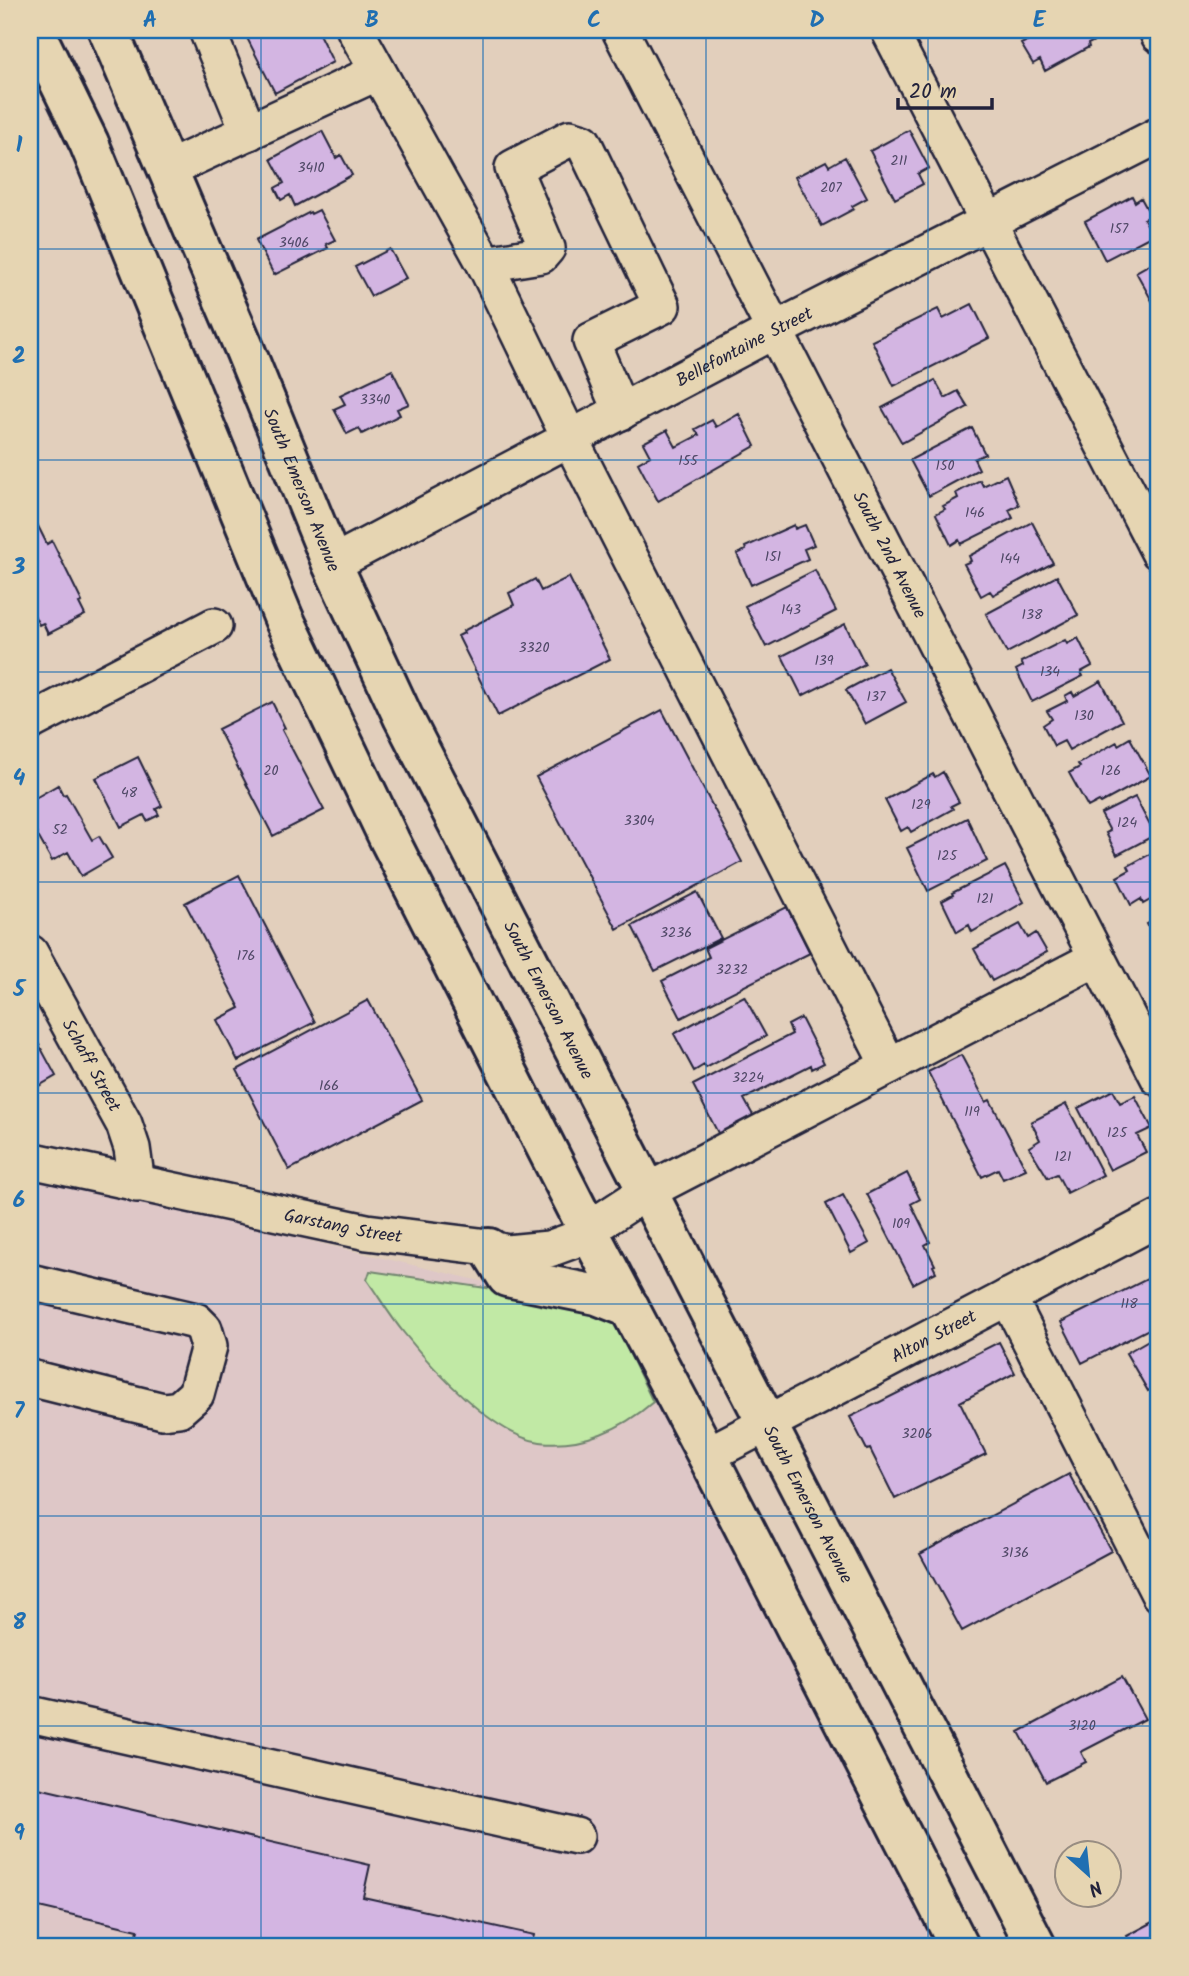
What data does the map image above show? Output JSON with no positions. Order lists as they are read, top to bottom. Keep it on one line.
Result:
{"streets":{"main road":["South Emerson Avenue"],"street":["Bellefontaine Street","South 2nd Avenue","Schaff Street","Garstang Street","Alton Street"]},"crossings":[["Bellefontaine Street","South Emerson Avenue"],["Bellefontaine Street","South 2nd Avenue"],["South Emerson Avenue","Garstang Street"],["South Emerson Avenue","Alton Street"],["South 2nd Avenue","Garstang Street"],["Schaff Street","Garstang Street"]],"house_numbers":["211","3410","207","157","3406","3340","155","150","146","151","144","143","138","3320","139","134","137","130","20","126","48","129","3304","124","52","125","121","3236","176","3232","3224","166","119","125","121","109","118","3206","3136","3120"],"scale_bar":"20 m","north":"bottom right","grid":{"columns":["A","B","C","D","E"],"rows":["1","2","3","4","5","6","7","8","9"]}}
